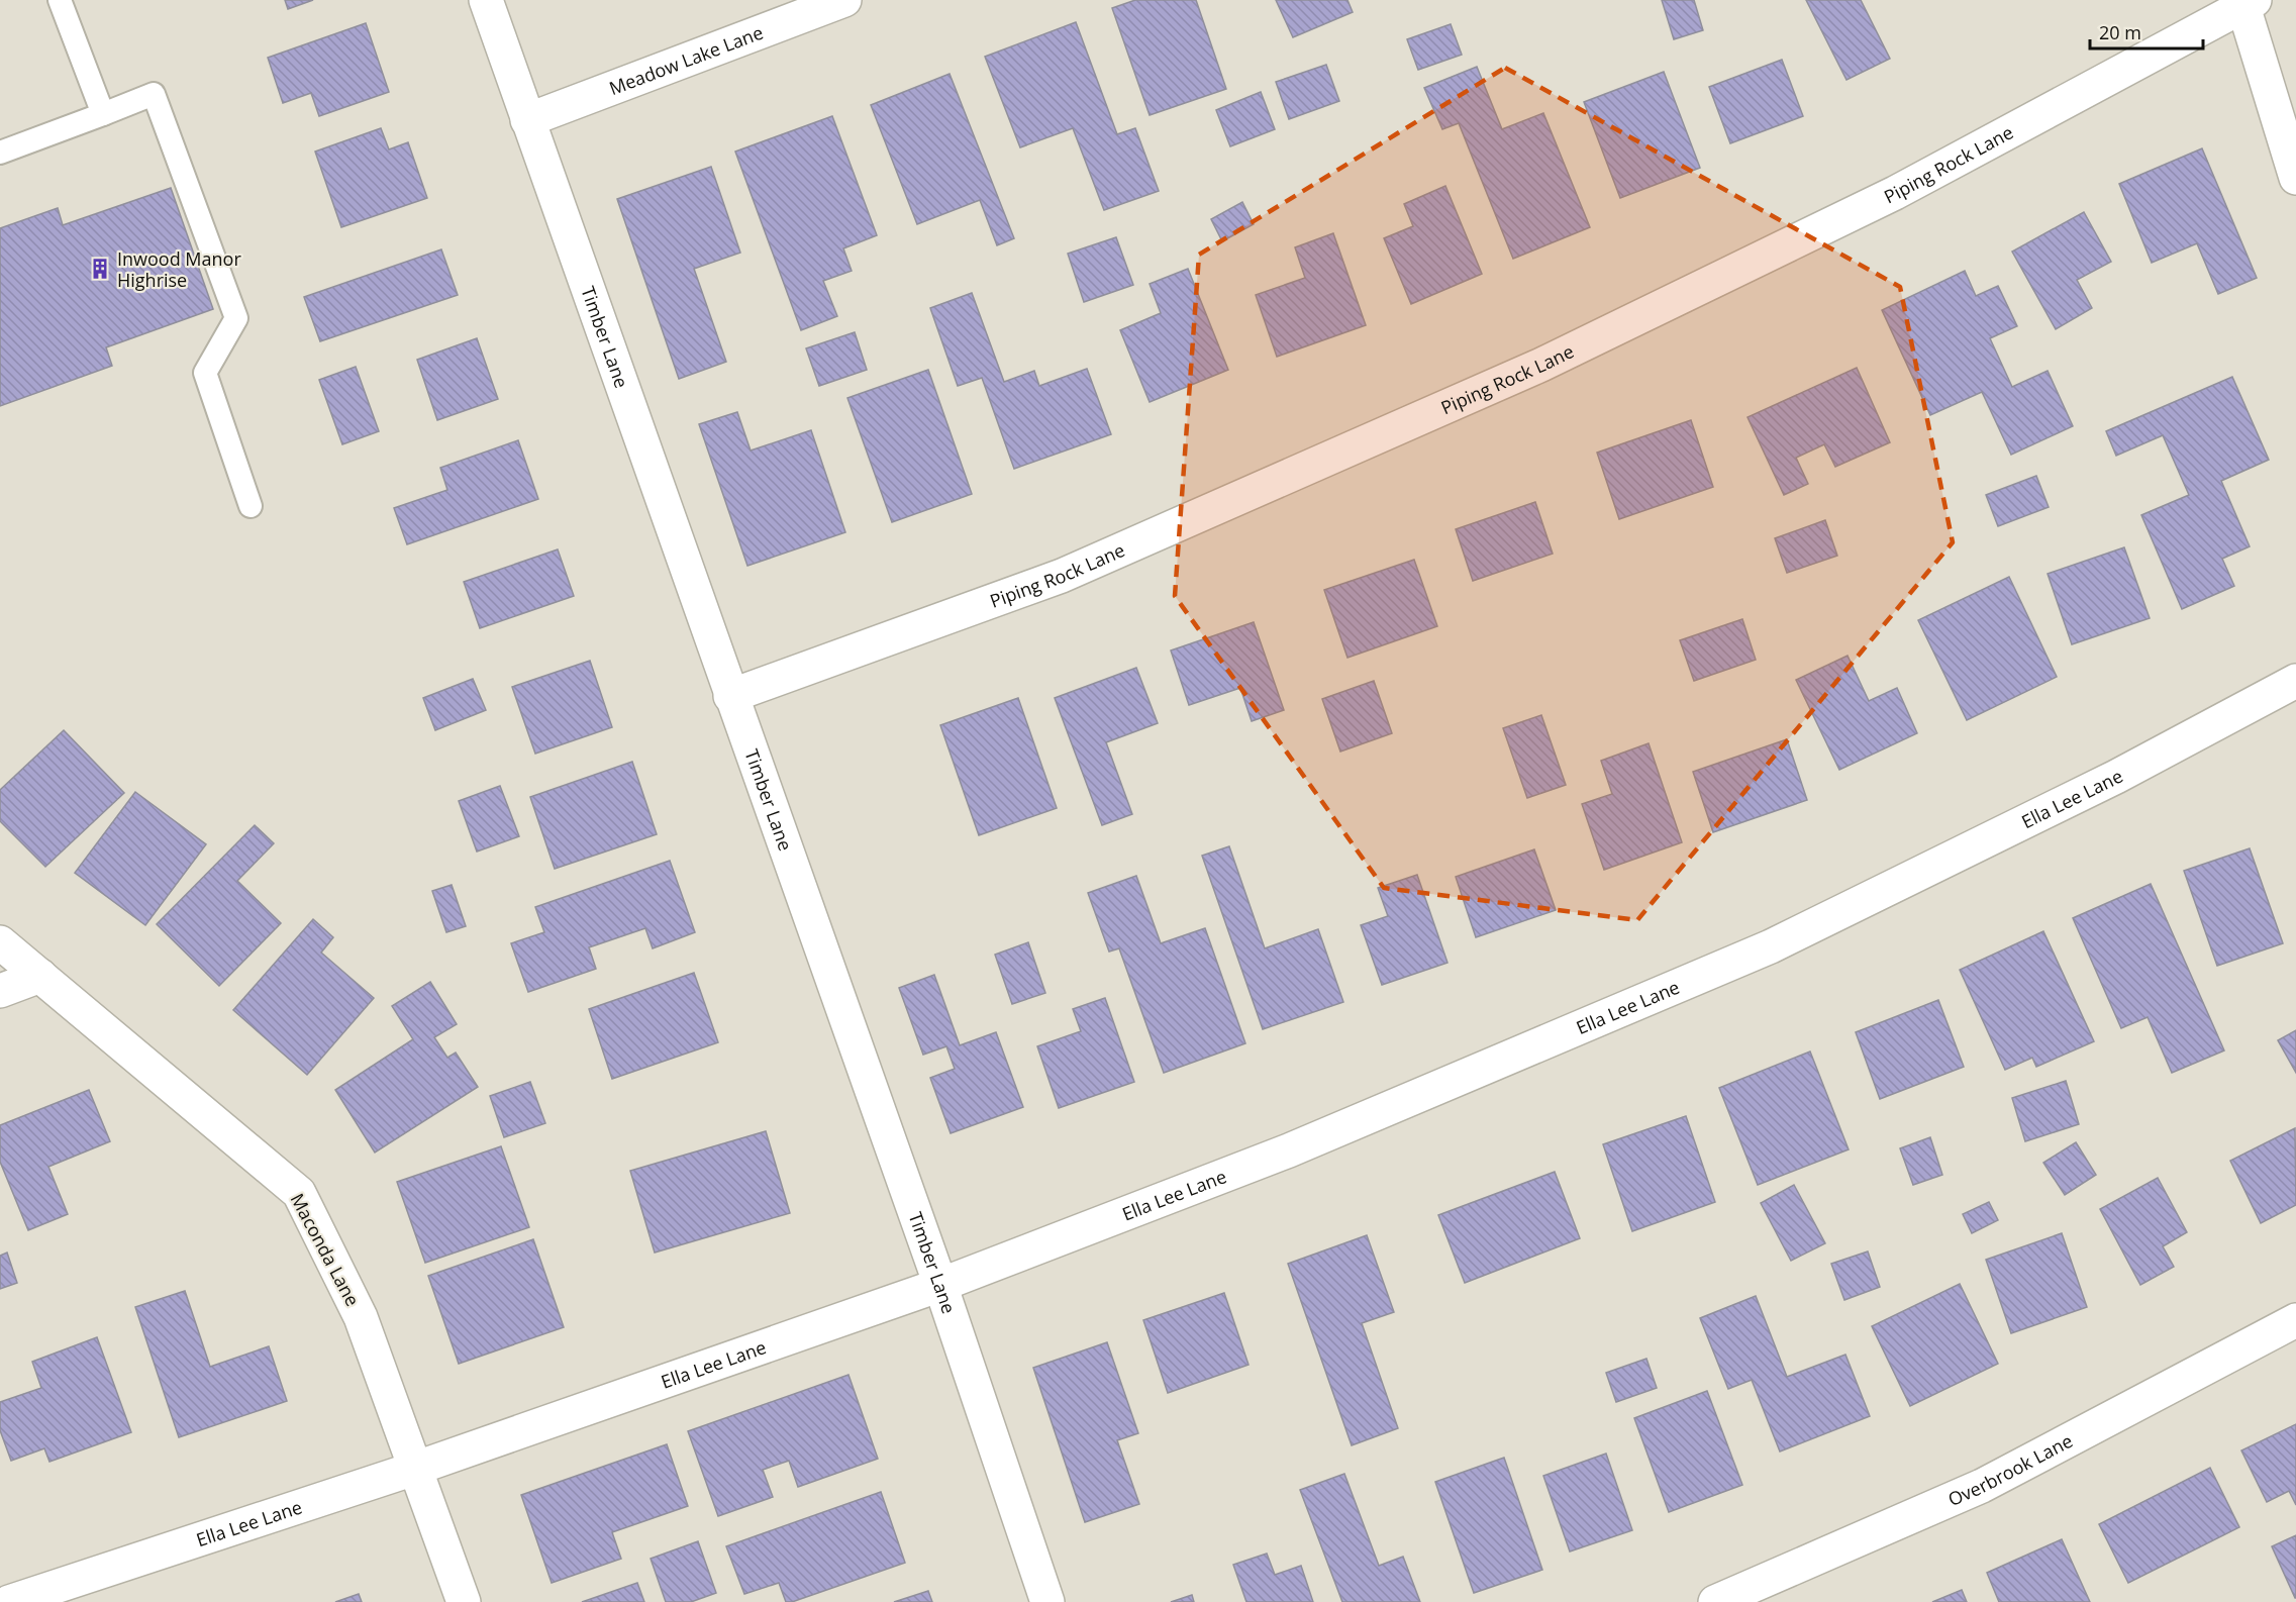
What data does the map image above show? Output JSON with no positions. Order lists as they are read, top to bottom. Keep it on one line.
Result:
{"streets":{"street":["Meadow Lake Lane","Piping Rock Lane","Timber Lane","Ella Lee Lane","Maconda Lane","Overbrook Lane"]},"crossings":[["Meadow Lake Lane","Timber Lane"],["Piping Rock Lane","Timber Lane"],["Timber Lane","Ella Lee Lane"],["Ella Lee Lane","Maconda Lane"]],"places":{"building":["Inwood Manor Highrise"]},"scale_bar":"20 m"}
